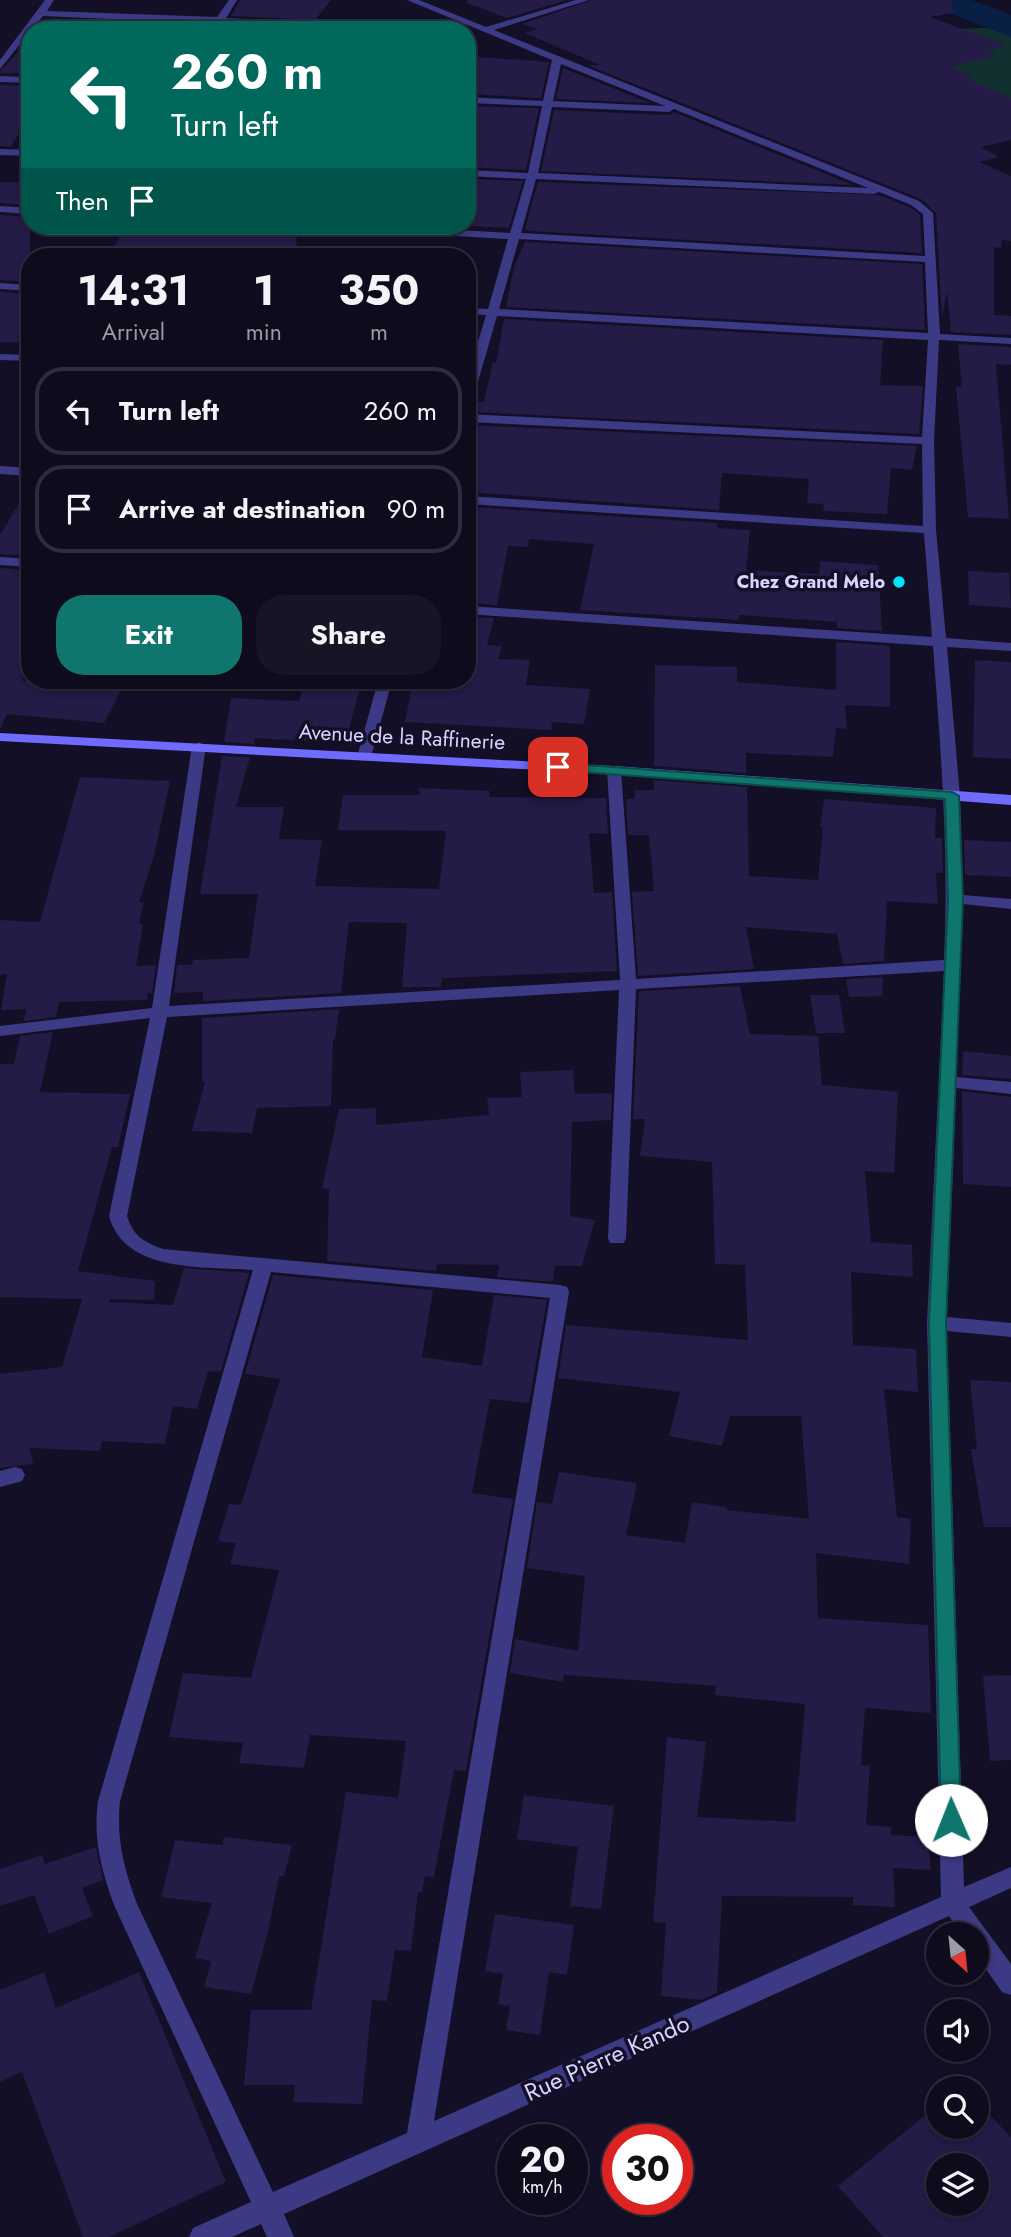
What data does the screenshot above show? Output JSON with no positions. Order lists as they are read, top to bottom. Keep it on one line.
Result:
{"streets":{"street":["Avenue de la Raffinerie","Rue Pierre Kando"]},"places":["Chez Grand Melo"],"north":"bottom right","page":{"turn":["260 m","Turn left"],"then":"Then","eta":["14:31","Arrival","1","min","350","m"],"list":[{"name":"Turn left","value":"260 m"},{"name":"Arrive at destination","value":"90 m"}],"buttons":["Exit","Share"],"speed":"20 km/h","limit":"30"}}
